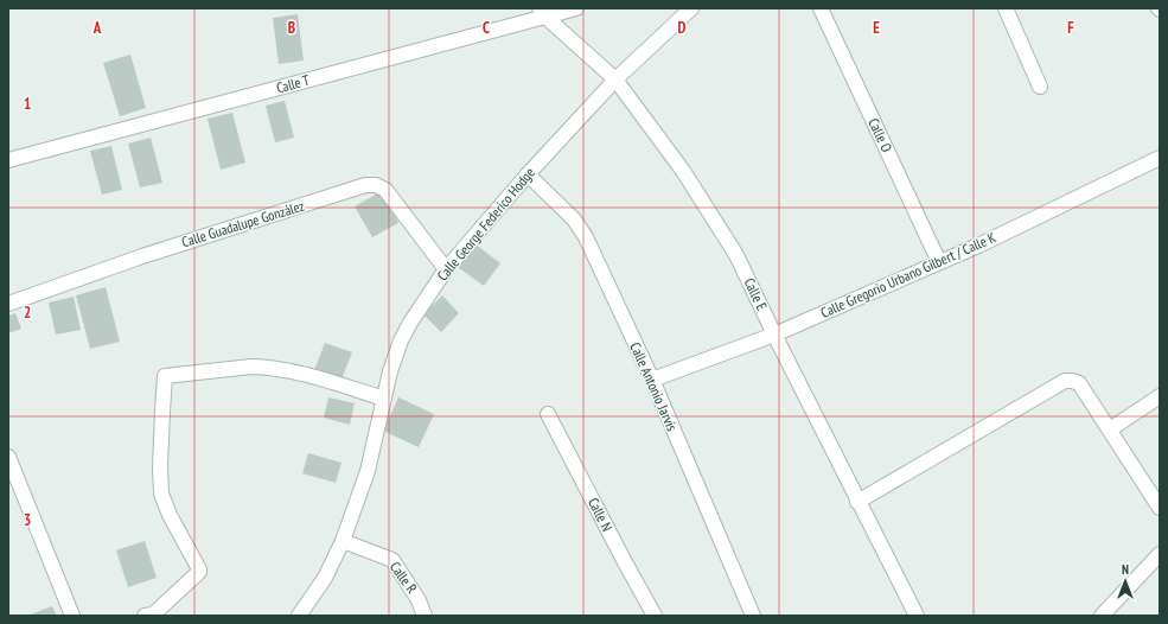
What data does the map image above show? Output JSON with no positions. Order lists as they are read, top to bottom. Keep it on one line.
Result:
{"streets":{"street":["Calle T","Calle O","Calle Guadalupe González","Calle George Federico Hodge","Calle Gregorio Urbano Gilbert / Calle K","Calle E","Calle Antonio Jarvis","Calle N","Calle R"]},"crossings":[["Calle T","Calle E"],["Calle O","Calle Gregorio Urbano Gilbert / Calle K"],["Calle Guadalupe González","Calle George Federico Hodge"],["Calle George Federico Hodge","Calle E"],["Calle George Federico Hodge","Calle Antonio Jarvis"],["Calle George Federico Hodge","Calle R"],["Calle Gregorio Urbano Gilbert / Calle K","Calle E"],["Calle Gregorio Urbano Gilbert / Calle K","Calle Antonio Jarvis"]],"north":"top","grid":{"columns":["A","B","C","D","E","F"],"rows":["1","2","3"]}}
